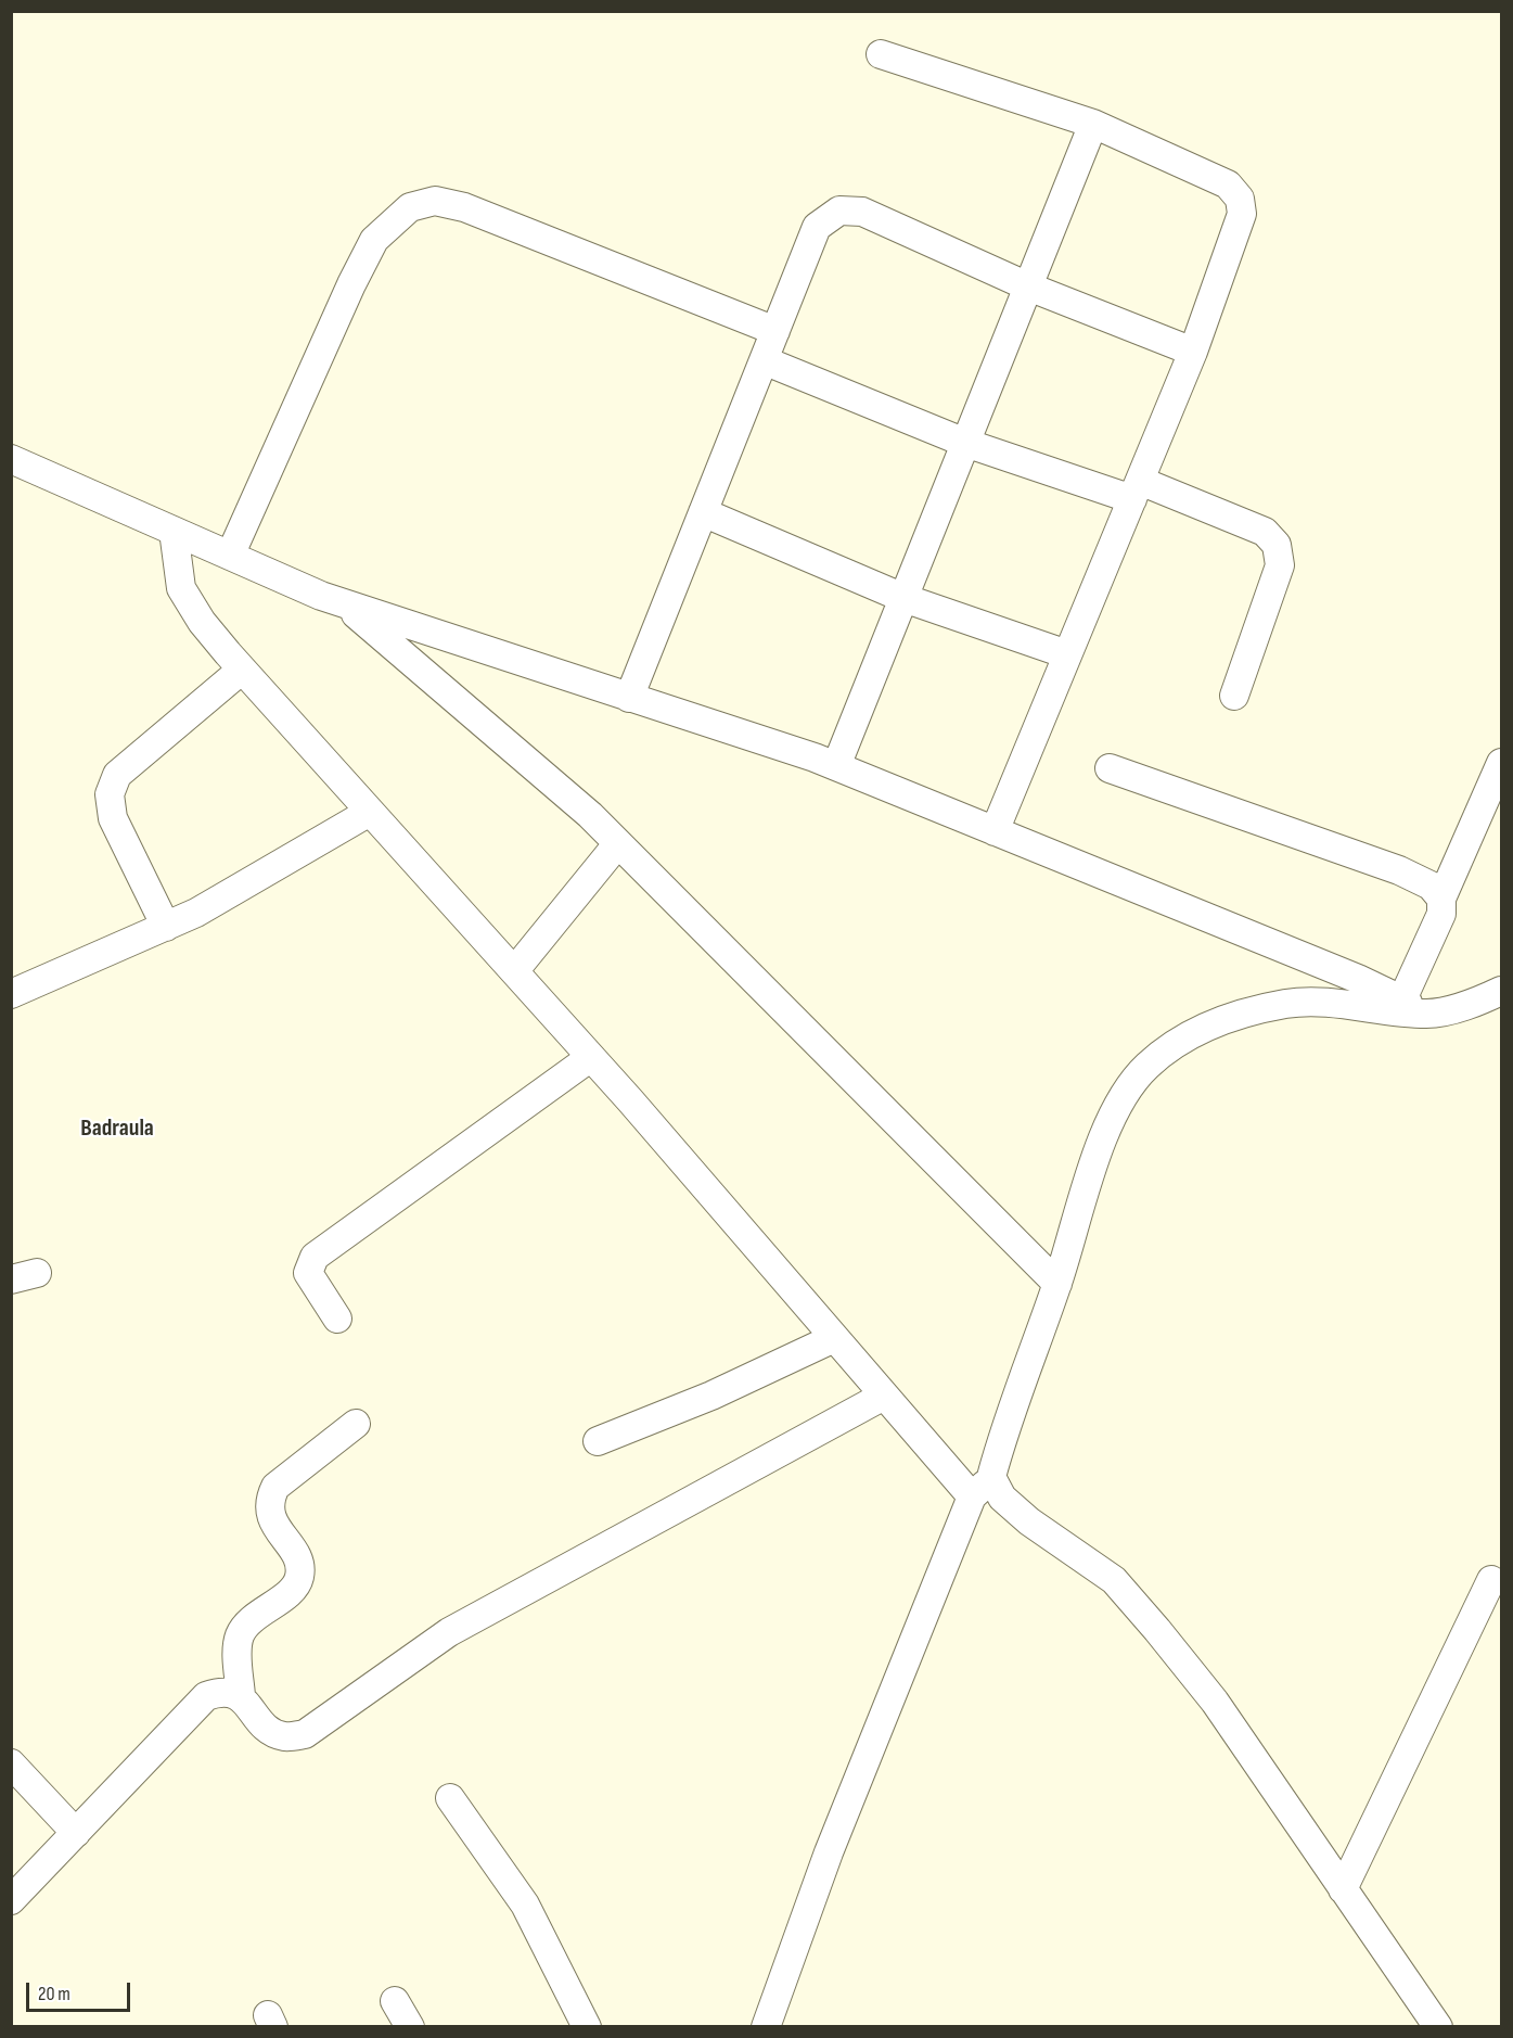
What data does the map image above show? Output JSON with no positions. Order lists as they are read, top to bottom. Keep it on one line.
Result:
{"districts":["Badraula"],"scale_bar":"20 m"}
